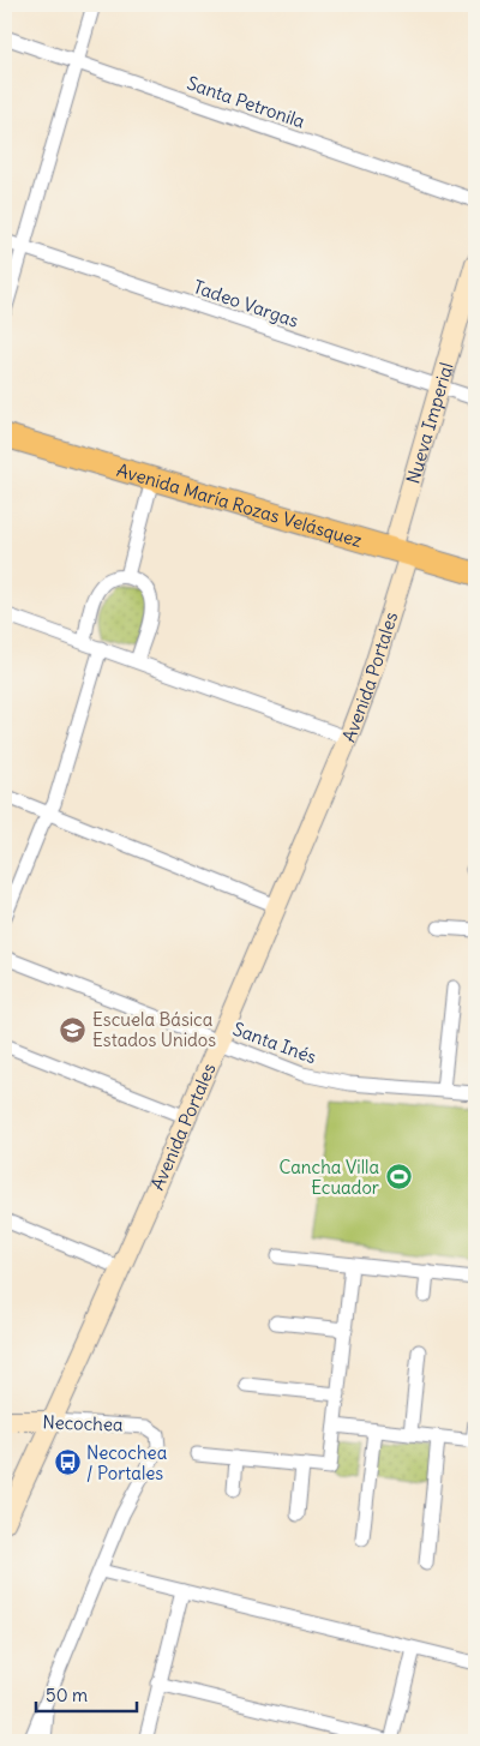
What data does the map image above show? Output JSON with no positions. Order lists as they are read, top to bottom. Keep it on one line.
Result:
{"streets":{"main road":["Nueva Imperial","Avenida María Rozas Velásquez","Avenida Portales","Necochea"],"street":["Santa Petronila","Tadeo Vargas","Santa Inés"]},"crossings":[["Tadeo Vargas","Nueva Imperial"],["Nueva Imperial","Avenida María Rozas Velásquez"],["Nueva Imperial","Avenida Portales"],["Avenida María Rozas Velásquez","Avenida Portales"],["Avenida Portales","Santa Inés"],["Avenida Portales","Necochea"]],"places":{"school or university":["Escuela Básica Estados Unidos"],"sports":["Cancha Villa Ecuador"],"bus stop":["Necochea / Portales"]},"scale_bar":"50 m"}
